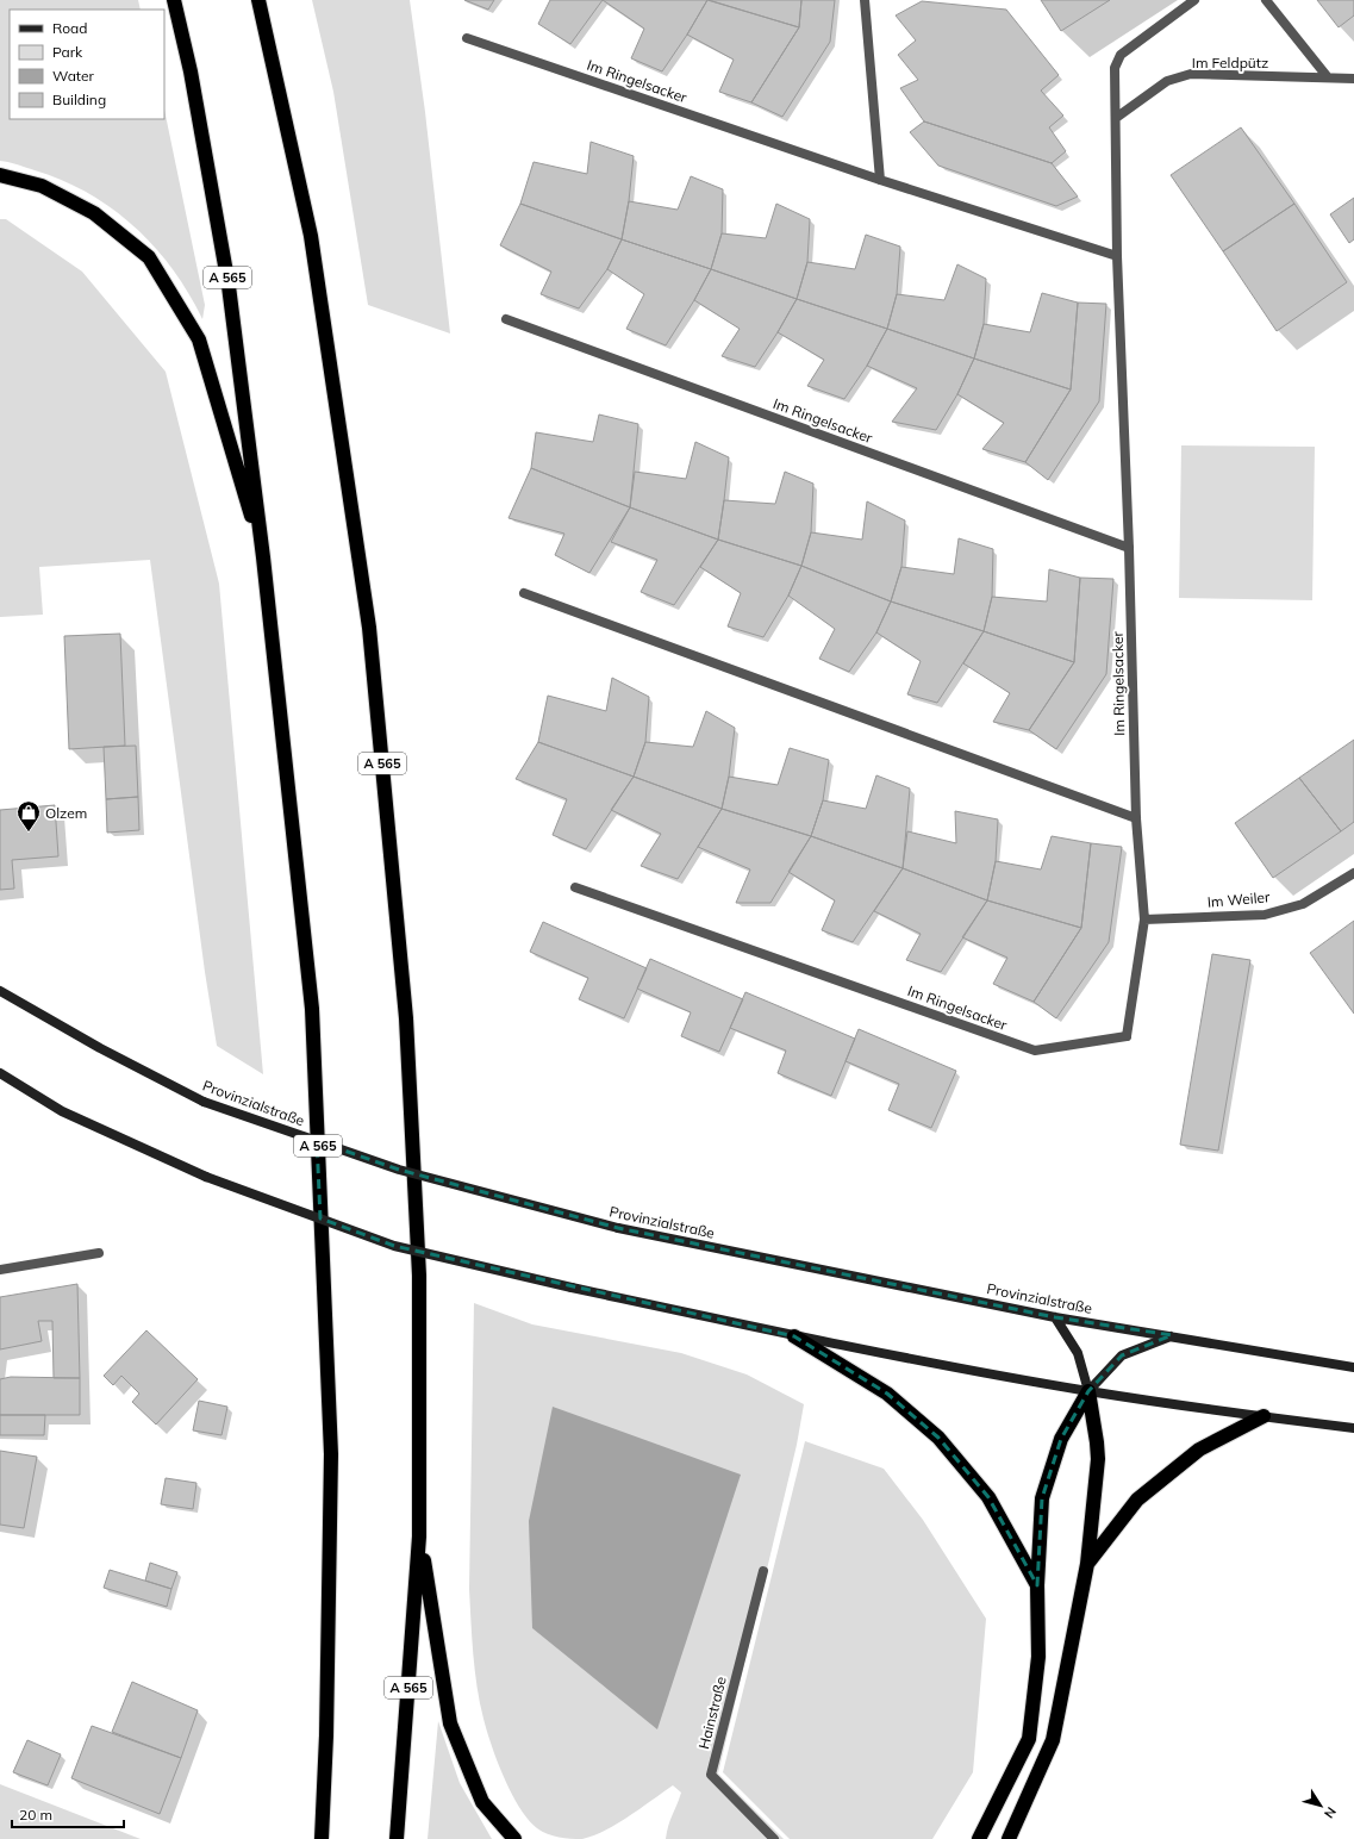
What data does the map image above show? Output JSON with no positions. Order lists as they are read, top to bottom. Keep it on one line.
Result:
{"streets":{"highway":["A 565"],"main road":["Provinzialstraße"],"street":["Im Feldpütz","Im Ringelsacker","Im Weiler","Hainstraße"]},"crossings":[["Im Ringelsacker","Im Weiler"]],"places":{"shop":["Olzem"]},"legend":["Road","Park","Water","Building"],"scale_bar":"20 m","north":"bottom right"}
